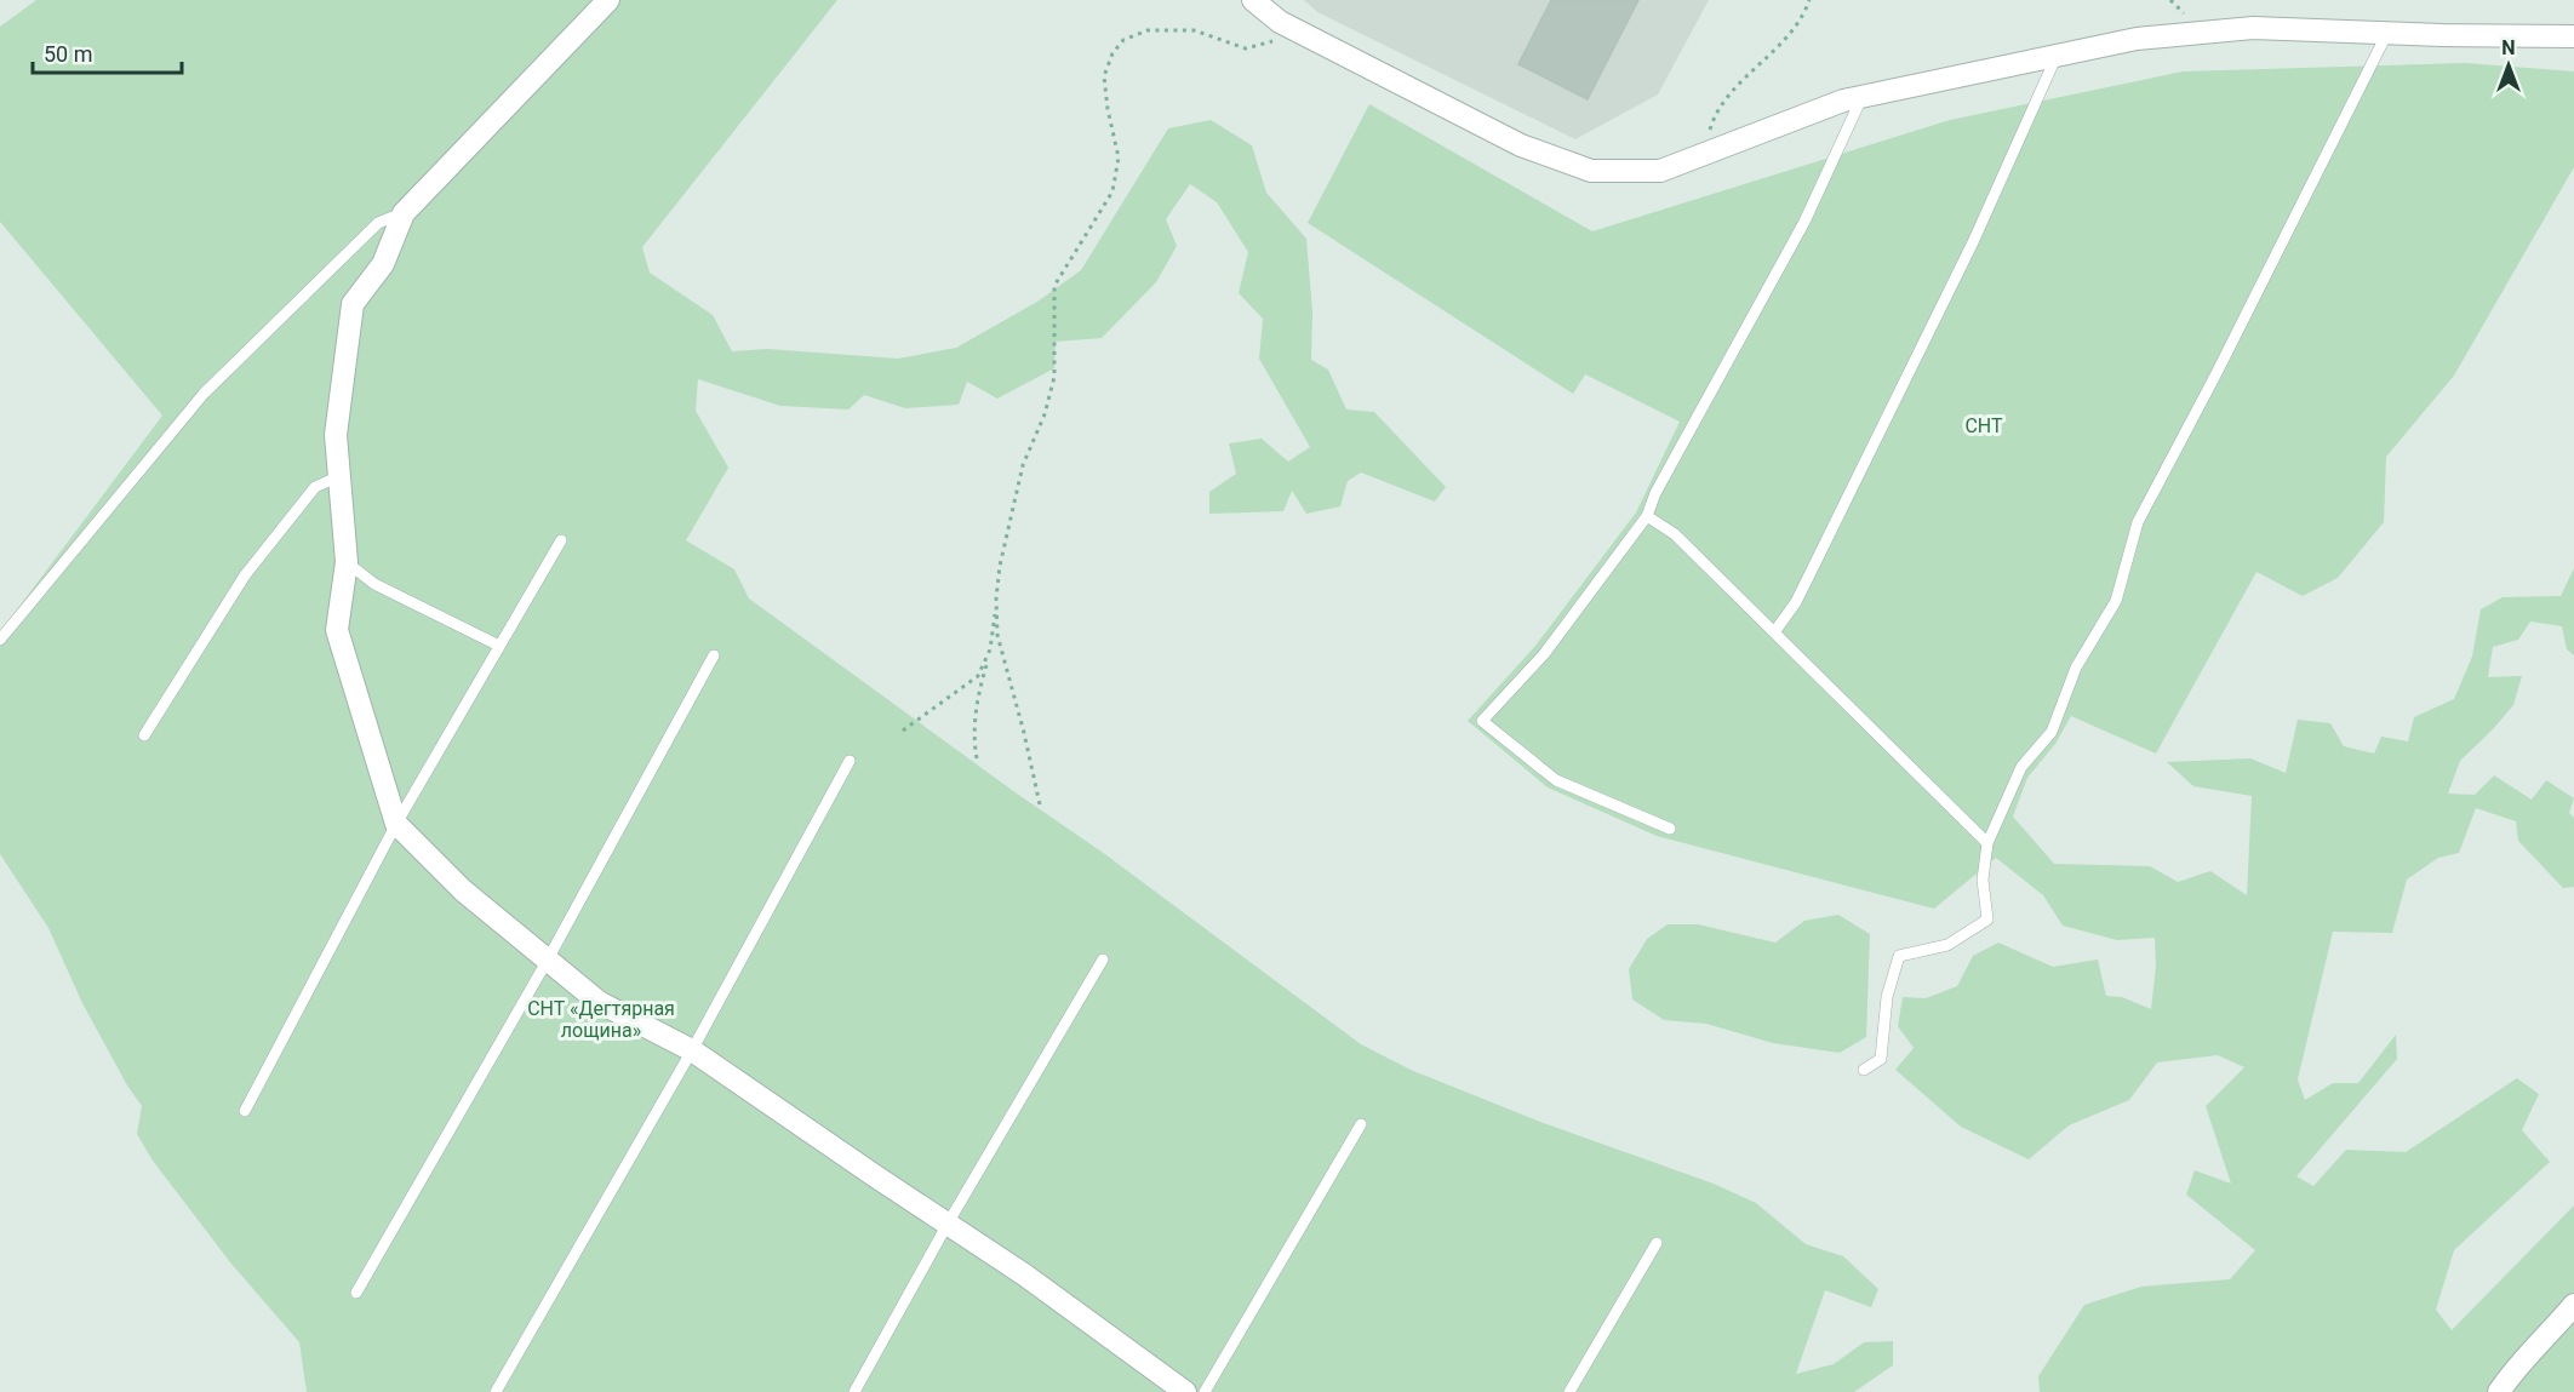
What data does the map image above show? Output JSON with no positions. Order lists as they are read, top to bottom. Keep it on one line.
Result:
{"parks":["СНТ","СНТ «Дегтярная лощина»"],"scale_bar":"50 m","north":"top"}
